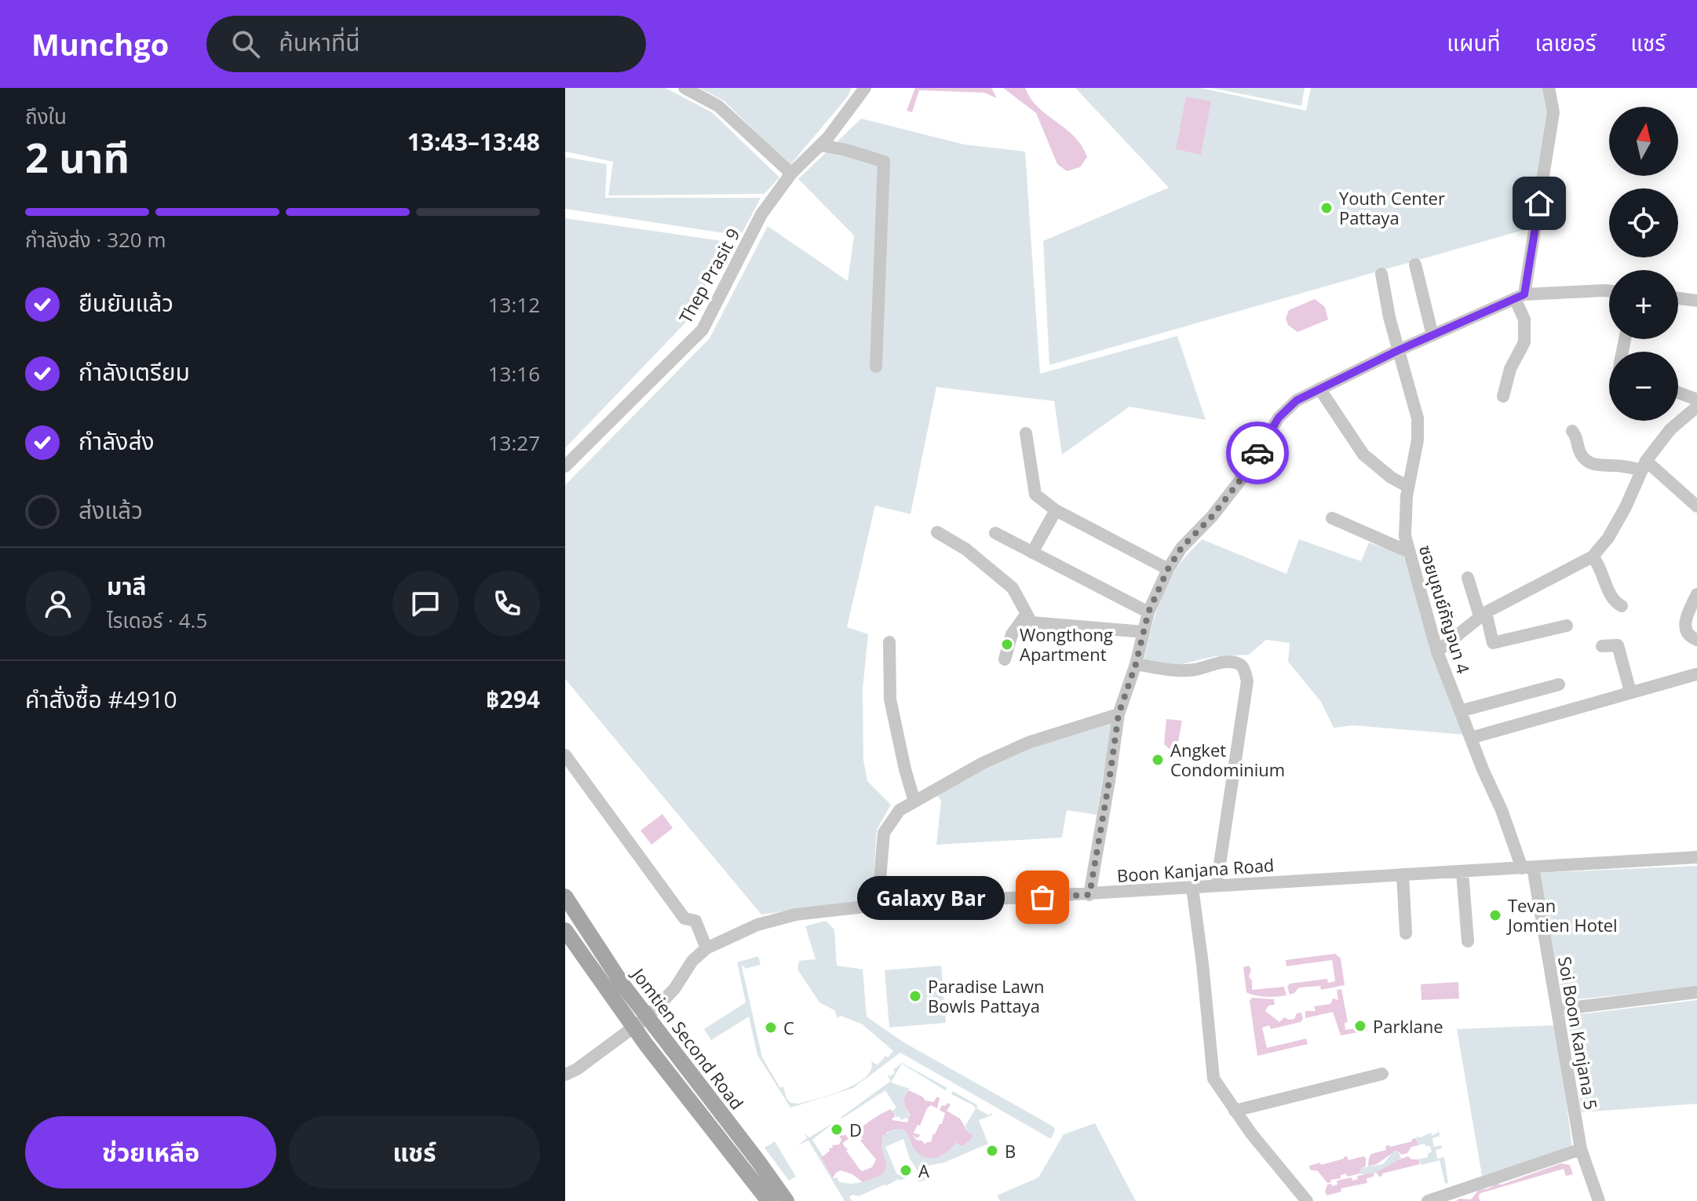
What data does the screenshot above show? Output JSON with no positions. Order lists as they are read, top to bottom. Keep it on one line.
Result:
{"streets":{"main road":["Jomtien Second Road"],"street":["Thep Prasit 9","ซอยบุณย์กัญจนา 4","Boon Kanjana Road","Soi Boon Kanjana 5"]},"crossings":[["ซอยบุณย์กัญจนา 4","Boon Kanjana Road"],["ซอยบุณย์กัญจนา 4","Soi Boon Kanjana 5"],["Boon Kanjana Road","Soi Boon Kanjana 5"],["Boon Kanjana Road","Jomtien Second Road"]],"places":["Youth Center Pattaya","Wongthong Apartment","Angket Condominium","Galaxy Bar","Tevan Jomtien Hotel","Paradise Lawn Bowls Pattaya","Parklane","C","D","B","A"],"north":"top","page":{"header":"Munchgo","search":"ค้นหาที่นี่","nav":["แผนที่","เลเยอร์","แชร์"],"heading":["2 นาที","ถึงใน","13:43–13:48"],"panel":["มาลี","ไรเดอร์ · 4.5","คำสั่งซื้อ #4910","฿294"],"map_buttons":["+","−"],"bar":"กำลังส่ง · 320 m","list":[["ยืนยันแล้ว","13:12"],["กำลังเตรียม","13:16"],["กำลังส่ง","13:27"],"ส่งแล้ว"],"bubble":"Galaxy Bar","buttons":["ช่วยเหลือ","แชร์"]}}
